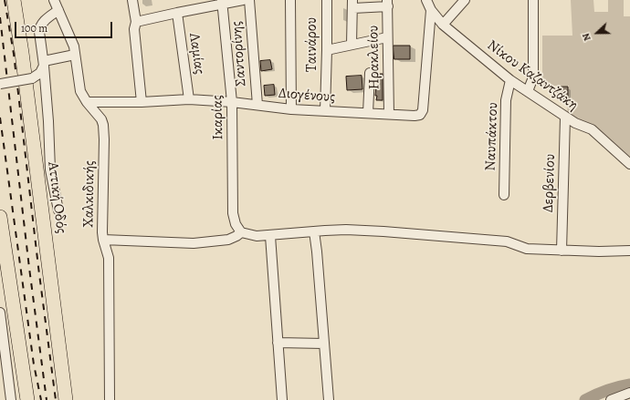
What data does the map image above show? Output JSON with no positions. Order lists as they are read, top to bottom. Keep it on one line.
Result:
{"streets":{"highway":["Αττική Οδός"],"street":["Ταινάρου","Λαμίας","Σαντορίνης","Ηρακλείου","Νίκου Καζαντζάκη","Διογένους","Ικαρίας","Ναυπάκτου","Δερβενίου","Χαλκιδικής"]},"crossings":[["Ταινάρου","Διογένους"],["Λαμίας","Διογένους"],["Σαντορίνης","Διογένους"],["Ηρακλείου","Διογένους"],["Νίκου Καζαντζάκη","Διογένους"],["Νίκου Καζαντζάκη","Ναυπάκτου"],["Νίκου Καζαντζάκη","Δερβενίου"],["Διογένους","Ικαρίας"],["Διογένους","Χαλκιδικής"]],"scale_bar":"100 m","north":"left"}
